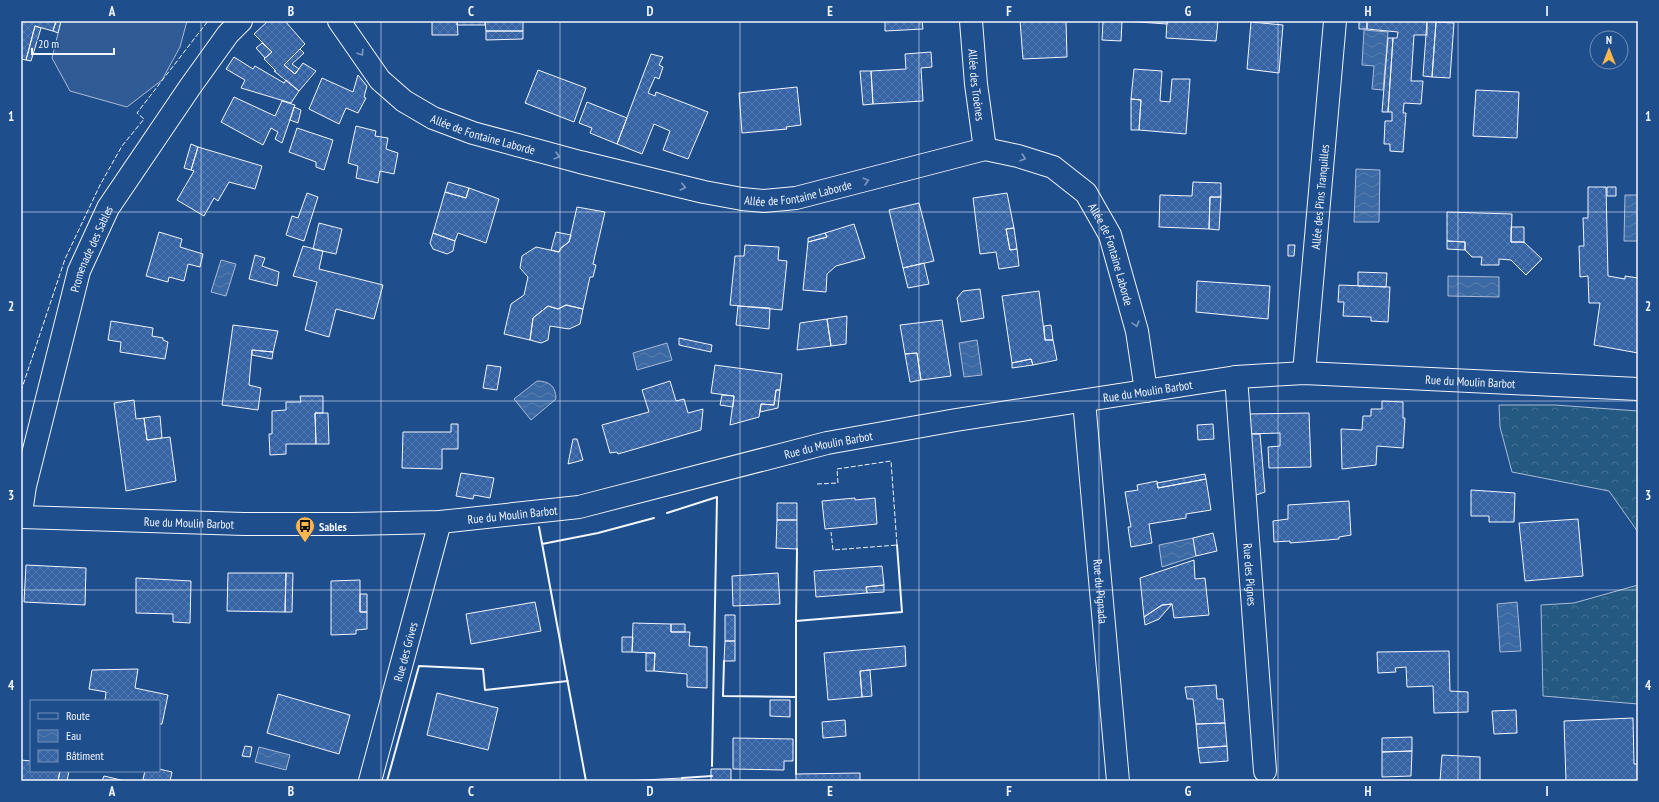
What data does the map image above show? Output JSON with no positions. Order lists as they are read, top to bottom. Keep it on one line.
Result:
{"streets":{"street":["Allée des Troènes","Allée de Fontaine Laborde","Allée des Pins Tranquilles","Promenade des Sables","Rue du Moulin Barbot","Rue des Pignes","Rue du Pignada","Rue des Grives"]},"crossings":[["Allée des Troènes","Allée de Fontaine Laborde"],["Allée de Fontaine Laborde","Rue du Moulin Barbot"],["Allée des Pins Tranquilles","Rue du Moulin Barbot"],["Rue du Moulin Barbot","Rue des Pignes"],["Rue du Moulin Barbot","Rue du Pignada"],["Rue du Moulin Barbot","Rue des Grives"]],"one_way":["Allée de Fontaine Laborde"],"places":{"bus stop":["Sables"]},"legend":["Route","Eau","Bâtiment"],"scale_bar":"20 m","north":"top","grid":{"columns":["A","B","C","D","E","F","G","H","I"],"rows":["1","2","3","4"]}}
